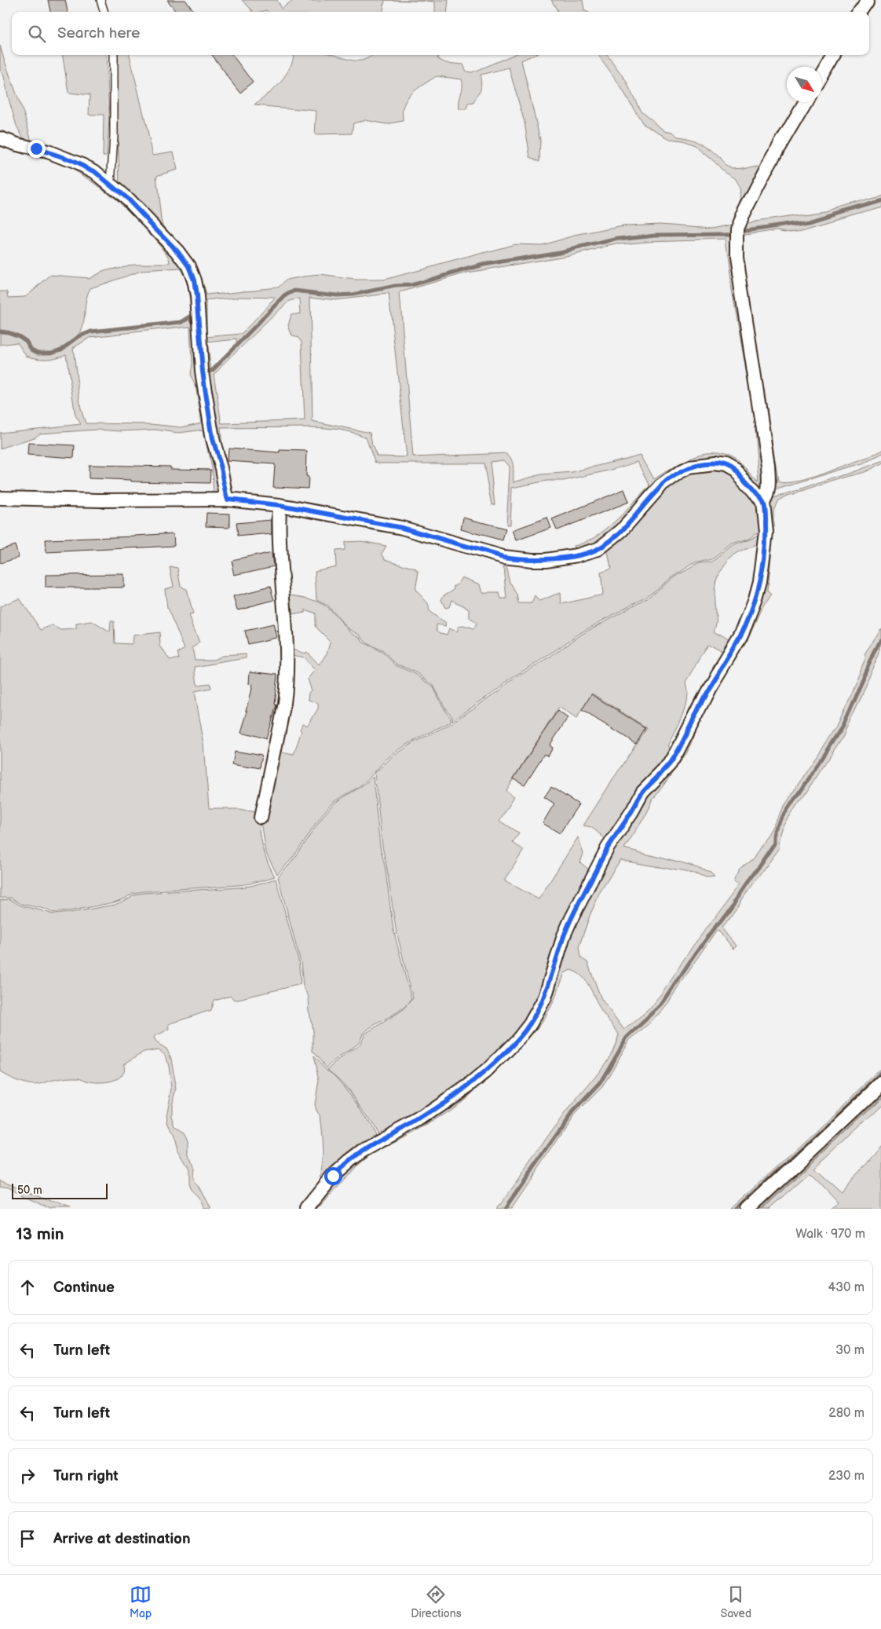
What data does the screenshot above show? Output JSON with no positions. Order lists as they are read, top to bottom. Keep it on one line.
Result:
{"scale_bar":"50 m","north":"bottom right","page":{"search":"Search here","scale":"50 m","heading":["13 min","Walk · 970 m"],"list":[["Continue","430 m"],["Turn left","30 m"],["Turn left","280 m"],["Turn right","230 m"],"Arrive at destination"],"nav":["Map","Directions","Saved"]}}
